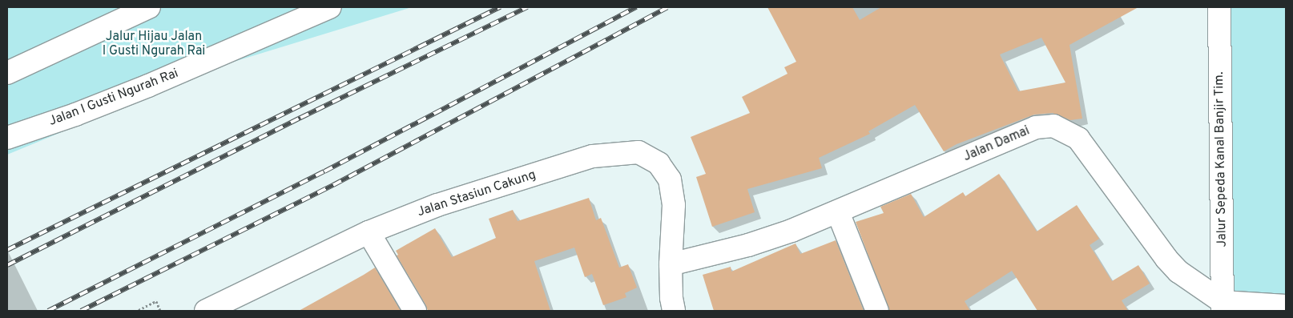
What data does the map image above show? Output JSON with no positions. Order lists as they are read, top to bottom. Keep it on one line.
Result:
{"streets":{"street":["Jalan I Gusti Ngurah Rai","Jalan Damai","Jalur Sepeda Kanal Banjir Tim.","Jalan Stasiun Cakung"]},"crossings":[["Jalan Damai","Jalur Sepeda Kanal Banjir Tim."],["Jalan Damai","Jalan Stasiun Cakung"]],"parks":["Jalur Hijau Jalan I Gusti Ngurah Rai"]}
